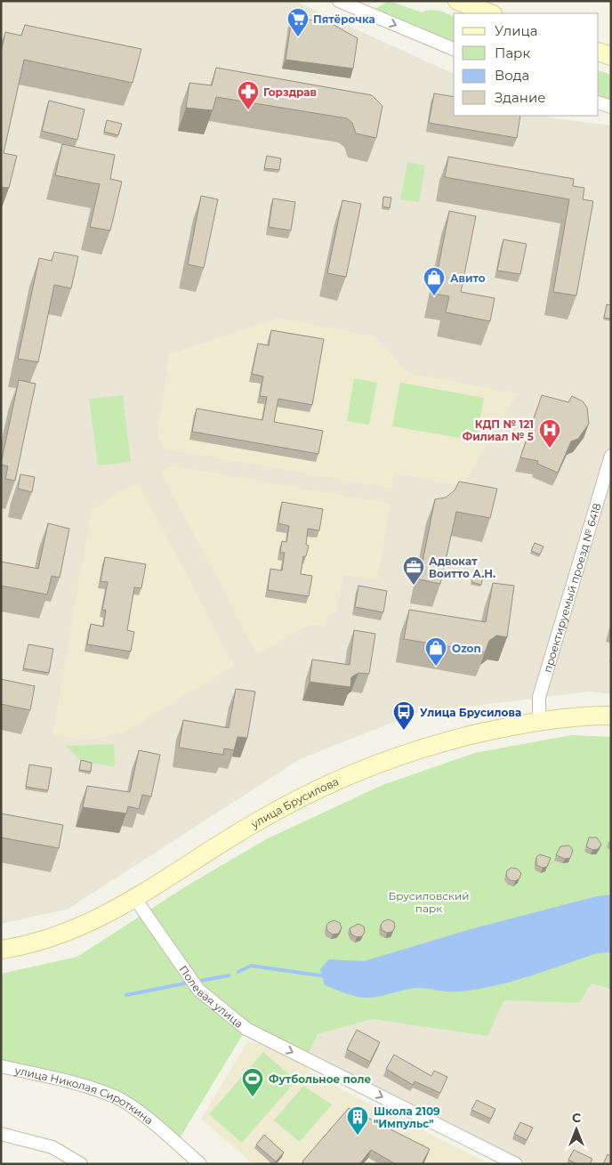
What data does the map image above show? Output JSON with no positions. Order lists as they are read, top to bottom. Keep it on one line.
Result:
{"streets":{"street":["проектируемый проезд № 6418","улица Брусилова","Полевая улица","улица Николая Сироткина"]},"crossings":[["проектируемый проезд № 6418","улица Брусилова"],["улица Брусилова","Полевая улица"]],"one_way":["Полевая улица"],"parks":["Брусиловский парк"],"places":{"supermarket":["Пятёрочка"],"pharmacy":["Горздрав"],"shop":["Авито","Ozon"],"hospital":["КДП № 121 Филиал № 5"],"office":["Адвокат Воитто А.Н."],"bus stop":["Улица Брусилова"],"sports":["Футбольное поле"],"building":["Школа 2109 \"Импульс\""]},"legend":["Улица","Парк","Вода","Здание"],"north":"top"}
